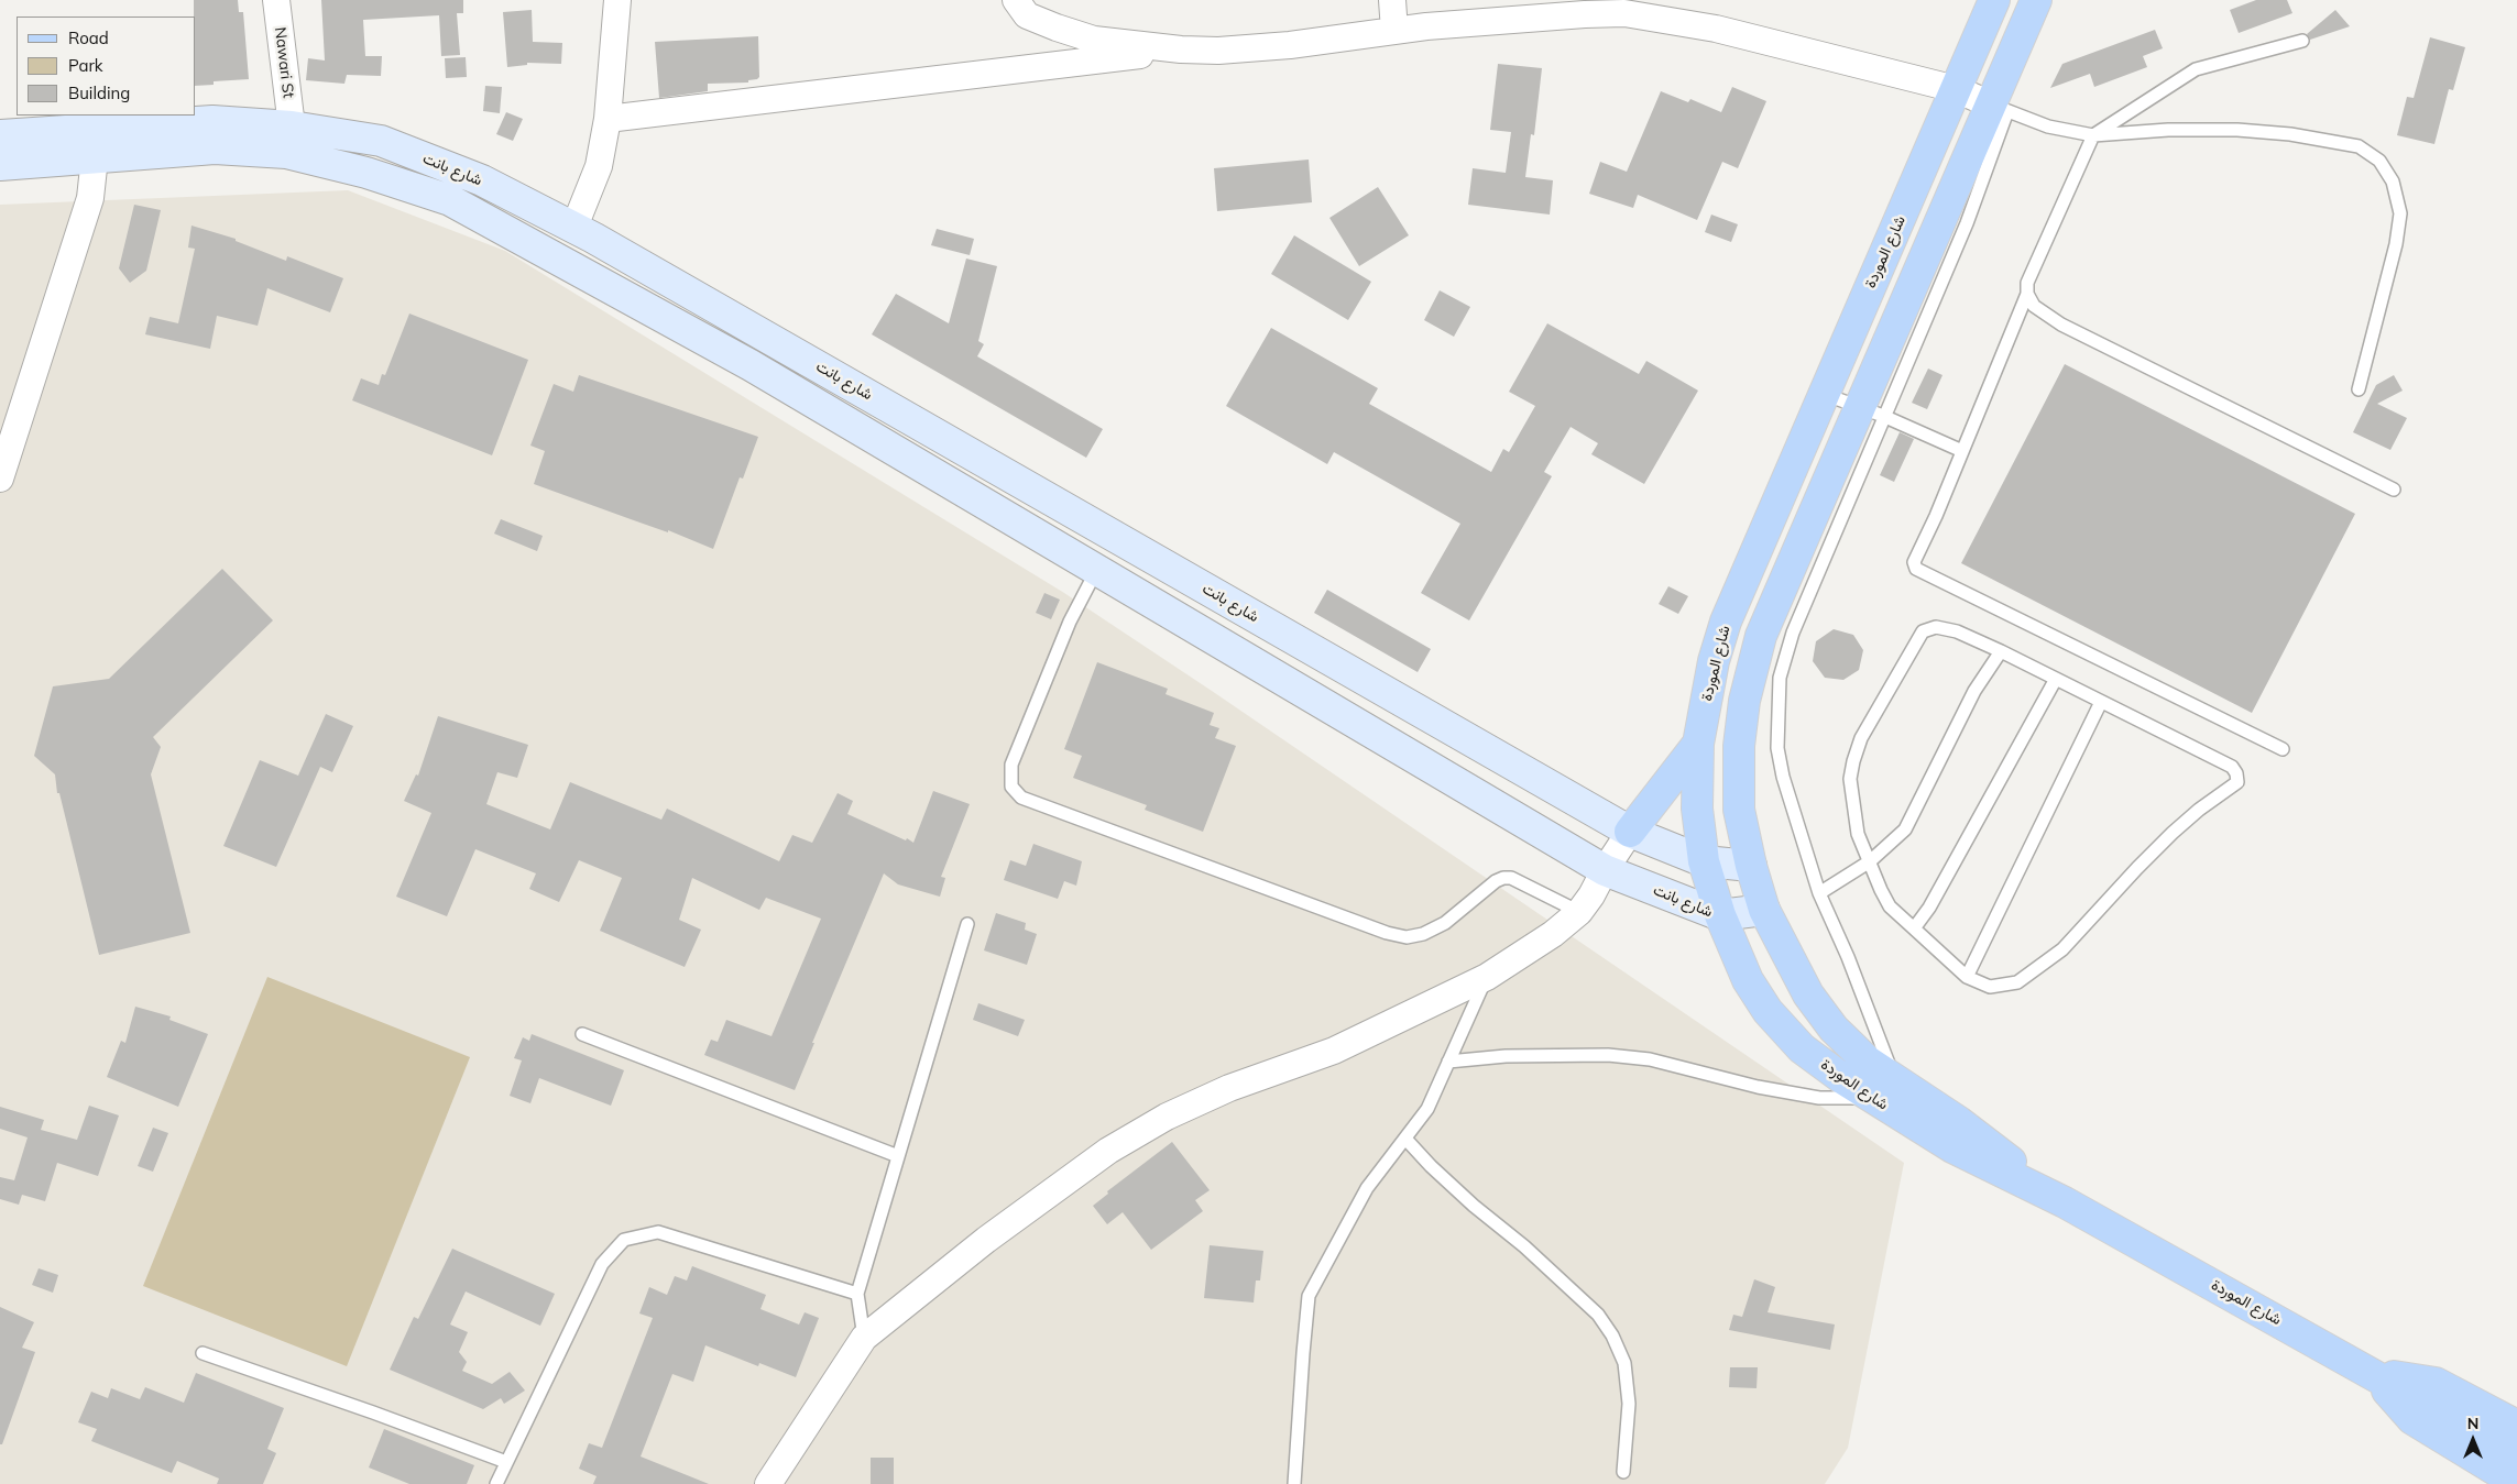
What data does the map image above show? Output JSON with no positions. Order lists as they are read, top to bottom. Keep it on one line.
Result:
{"streets":{"main road":["شارع بانت","شارع الموردة"],"street":["Nawari St"]},"crossings":[["Nawari St","شارع بانت"],["شارع بانت","شارع الموردة"]],"legend":["Road","Park","Building"],"north":"top"}
